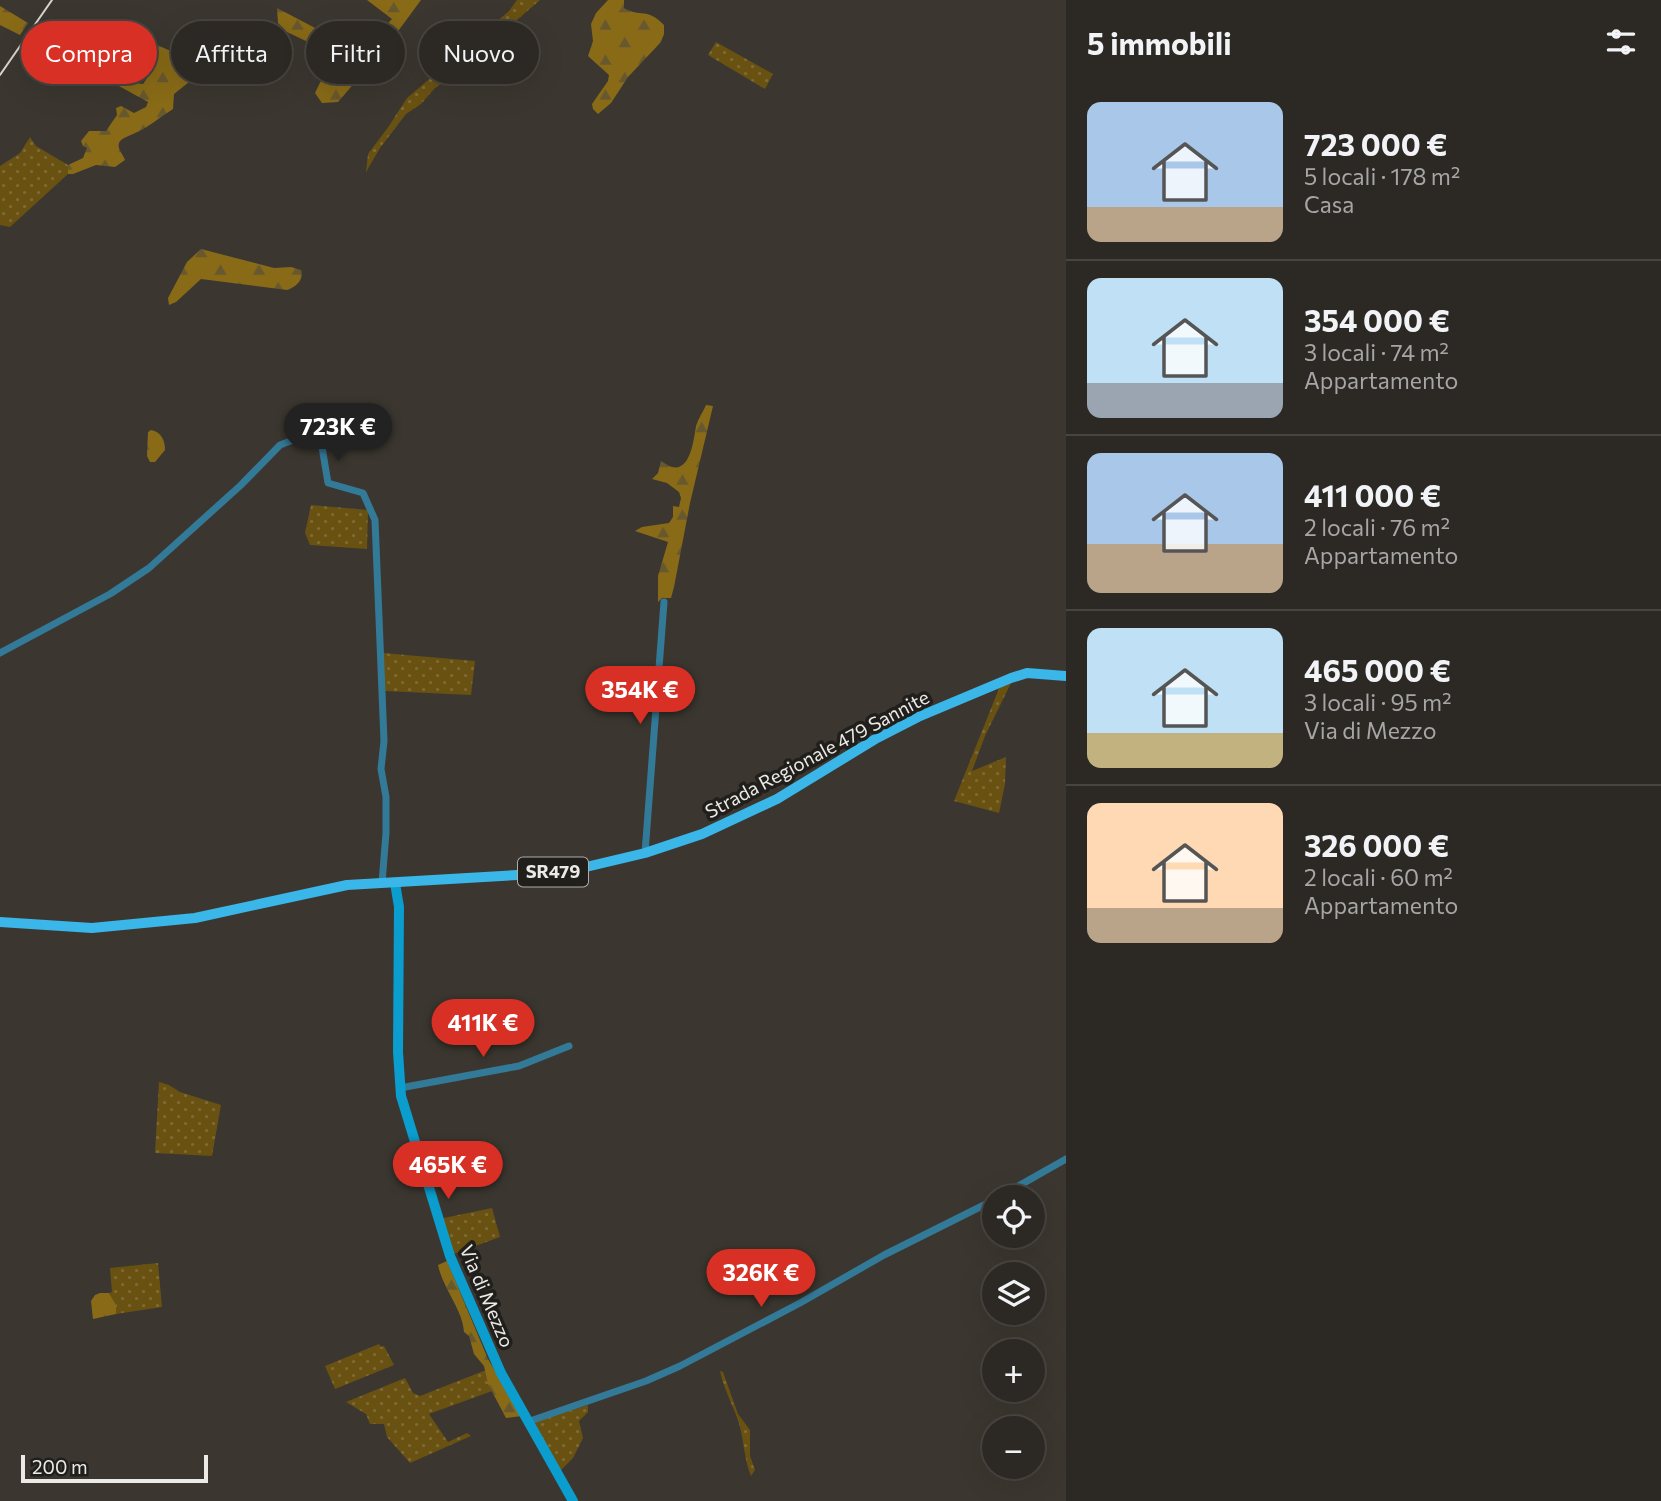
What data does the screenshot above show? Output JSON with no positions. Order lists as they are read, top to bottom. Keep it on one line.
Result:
{"streets":{"main road":["Strada Regionale 479 Sannite","SR479","Via di Mezzo"]},"crossings":[["Strada Regionale 479 Sannite","Via di Mezzo"]],"scale_bar":"200 m","page":{"heading":"5 immobili","chip":["Compra","Affitta","Filtri","Nuovo"],"list":[{"name":"723 000 €","note":"5 locali · 178 m² · Casa"},{"name":"354 000 €","note":"3 locali · 74 m² · Appartamento"},{"name":"411 000 €","note":"2 locali · 76 m² · Appartamento"},{"name":"465 000 €","note":"3 locali · 95 m² · Via di Mezzo"},{"name":"326 000 €","note":"2 locali · 60 m² · Appartamento"}],"price":["723K €","354K €","411K €","465K €","326K €"],"map_buttons":["+","−"],"scale":"200 m"}}
